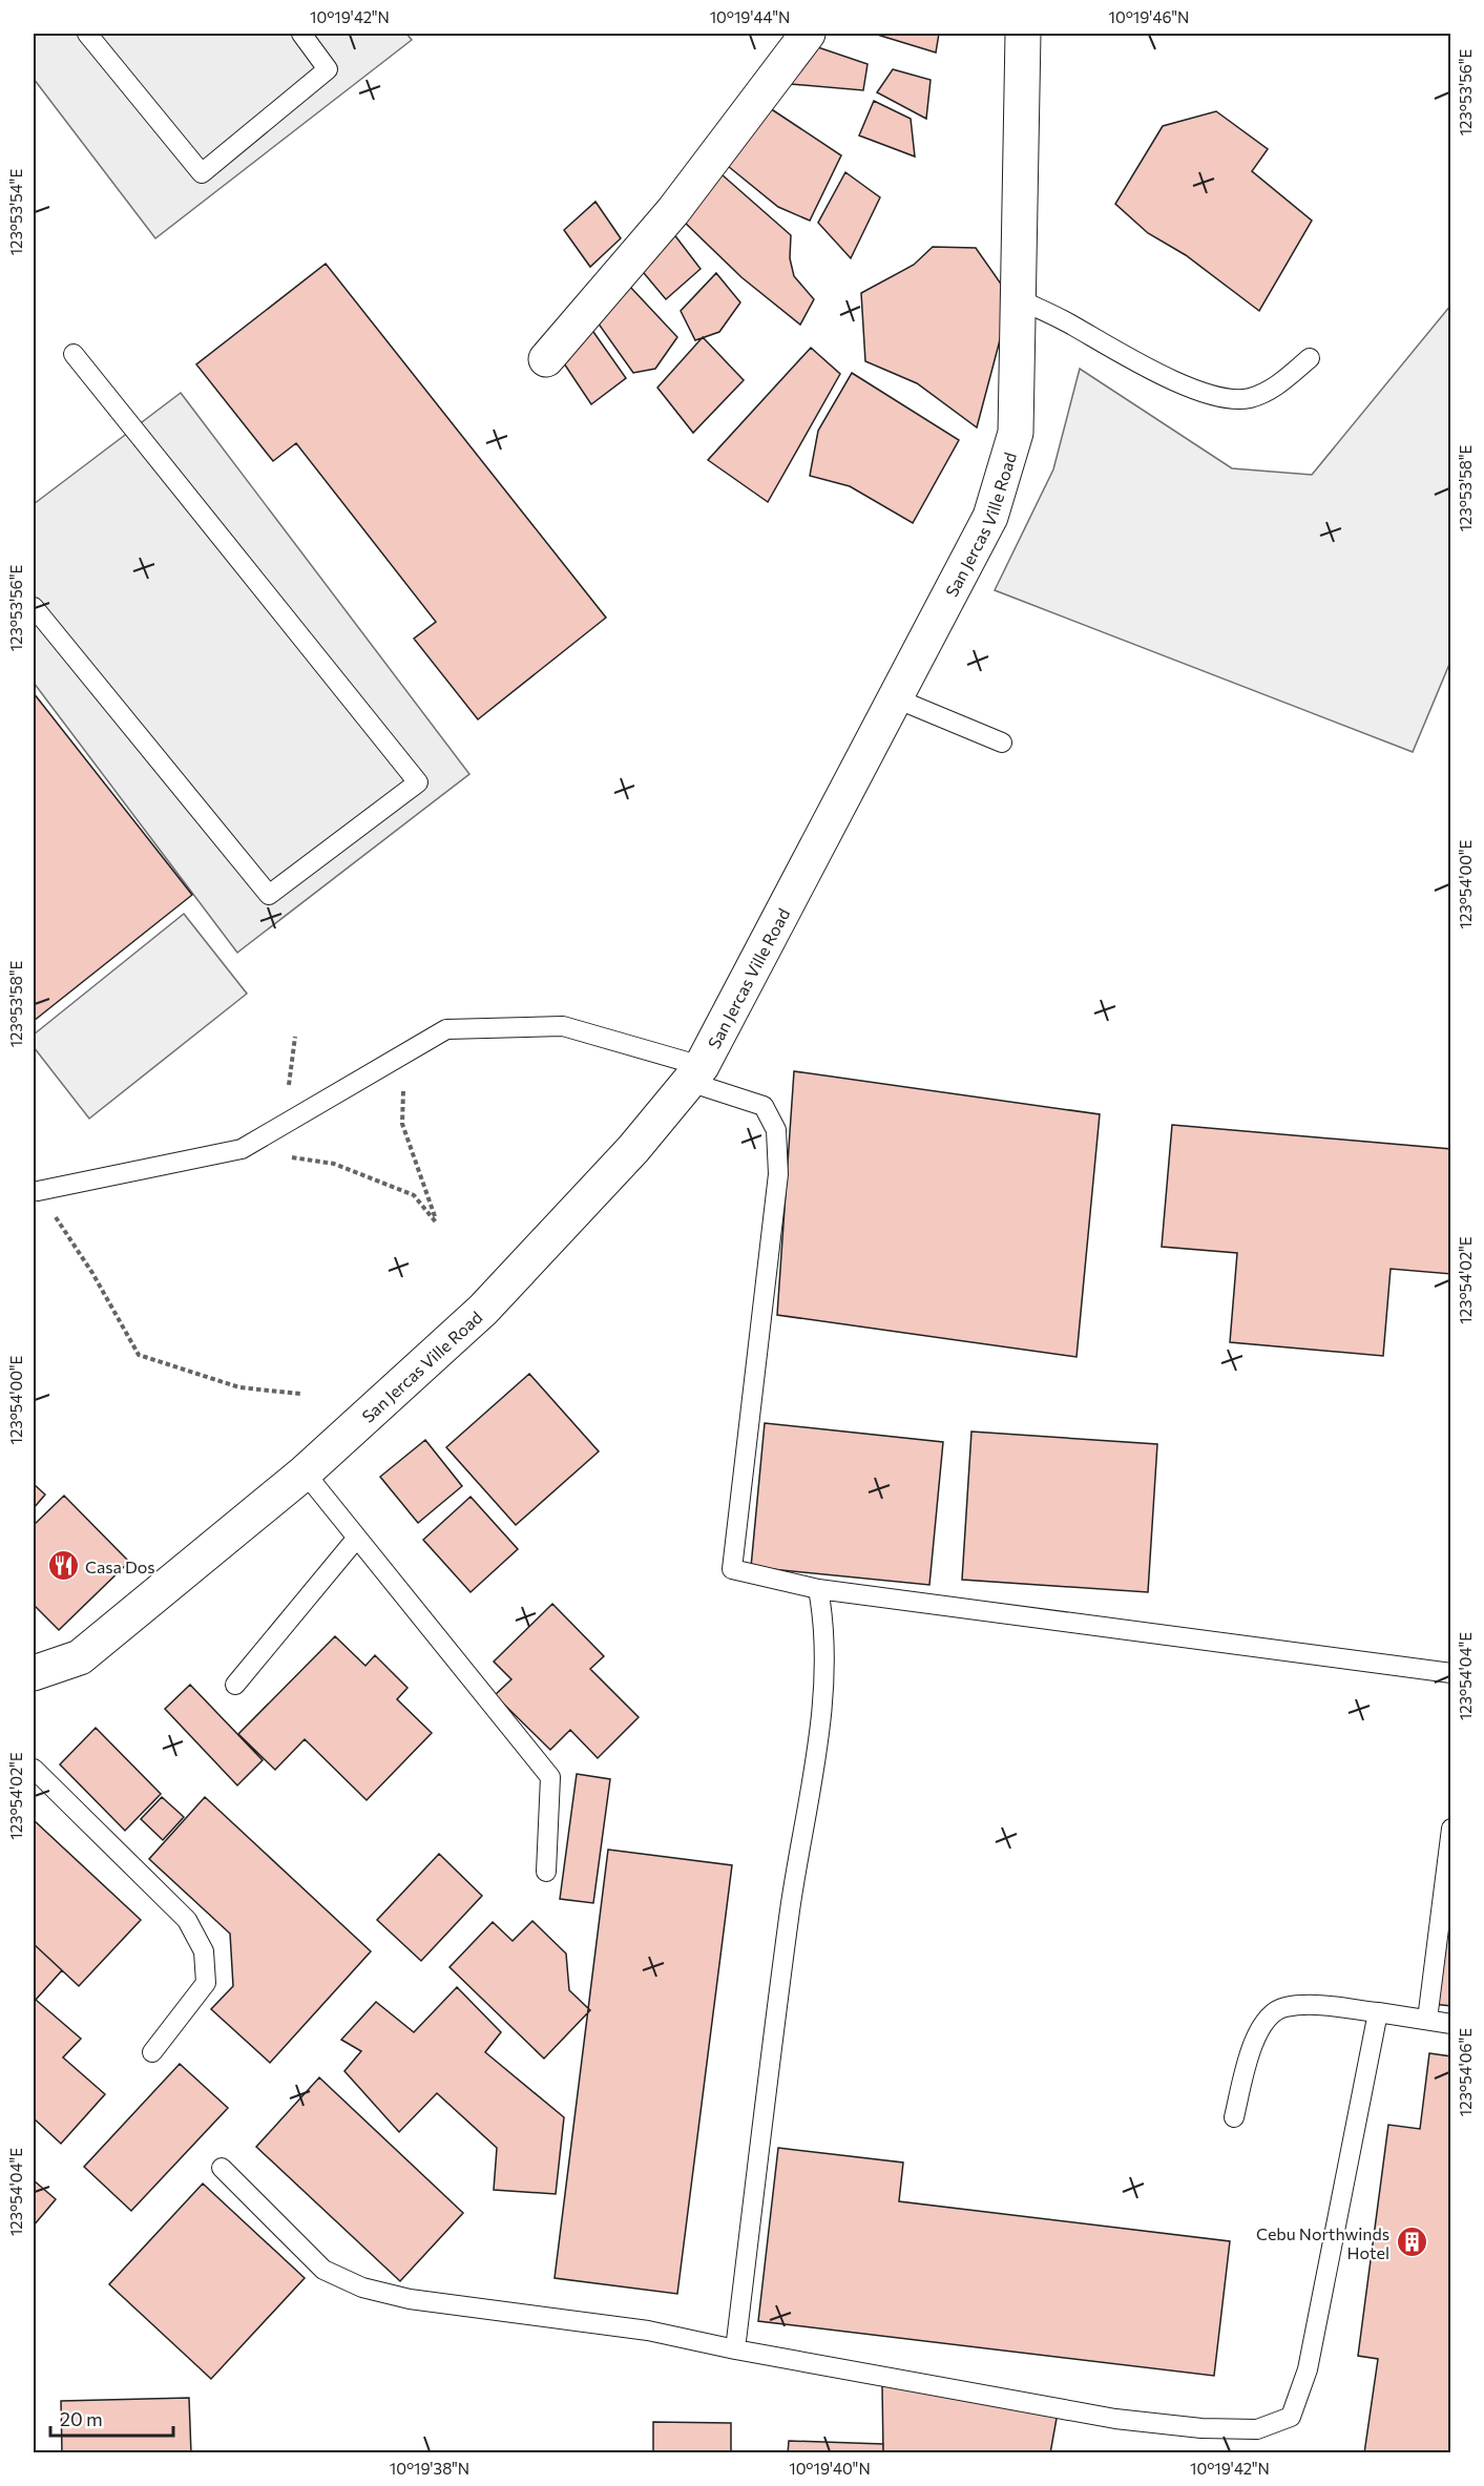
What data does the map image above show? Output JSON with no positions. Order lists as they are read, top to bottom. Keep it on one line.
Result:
{"streets":{"street":["San Jercas Ville Road"]},"places":{"restaurant":["Casa Dos"],"building":["Cebu Northwinds Hotel"]},"scale_bar":"20 m","coordinates":["10°19'42\"N","10°19'44\"N","10°19'46\"N","123°53'56\"E","123°53'54\"E","123°53'58\"E","123°54'00\"E","123°54'02\"E","123°54'04\"E","123°54'06\"E","10°19'38\"N","10°19'40\"N"]}
